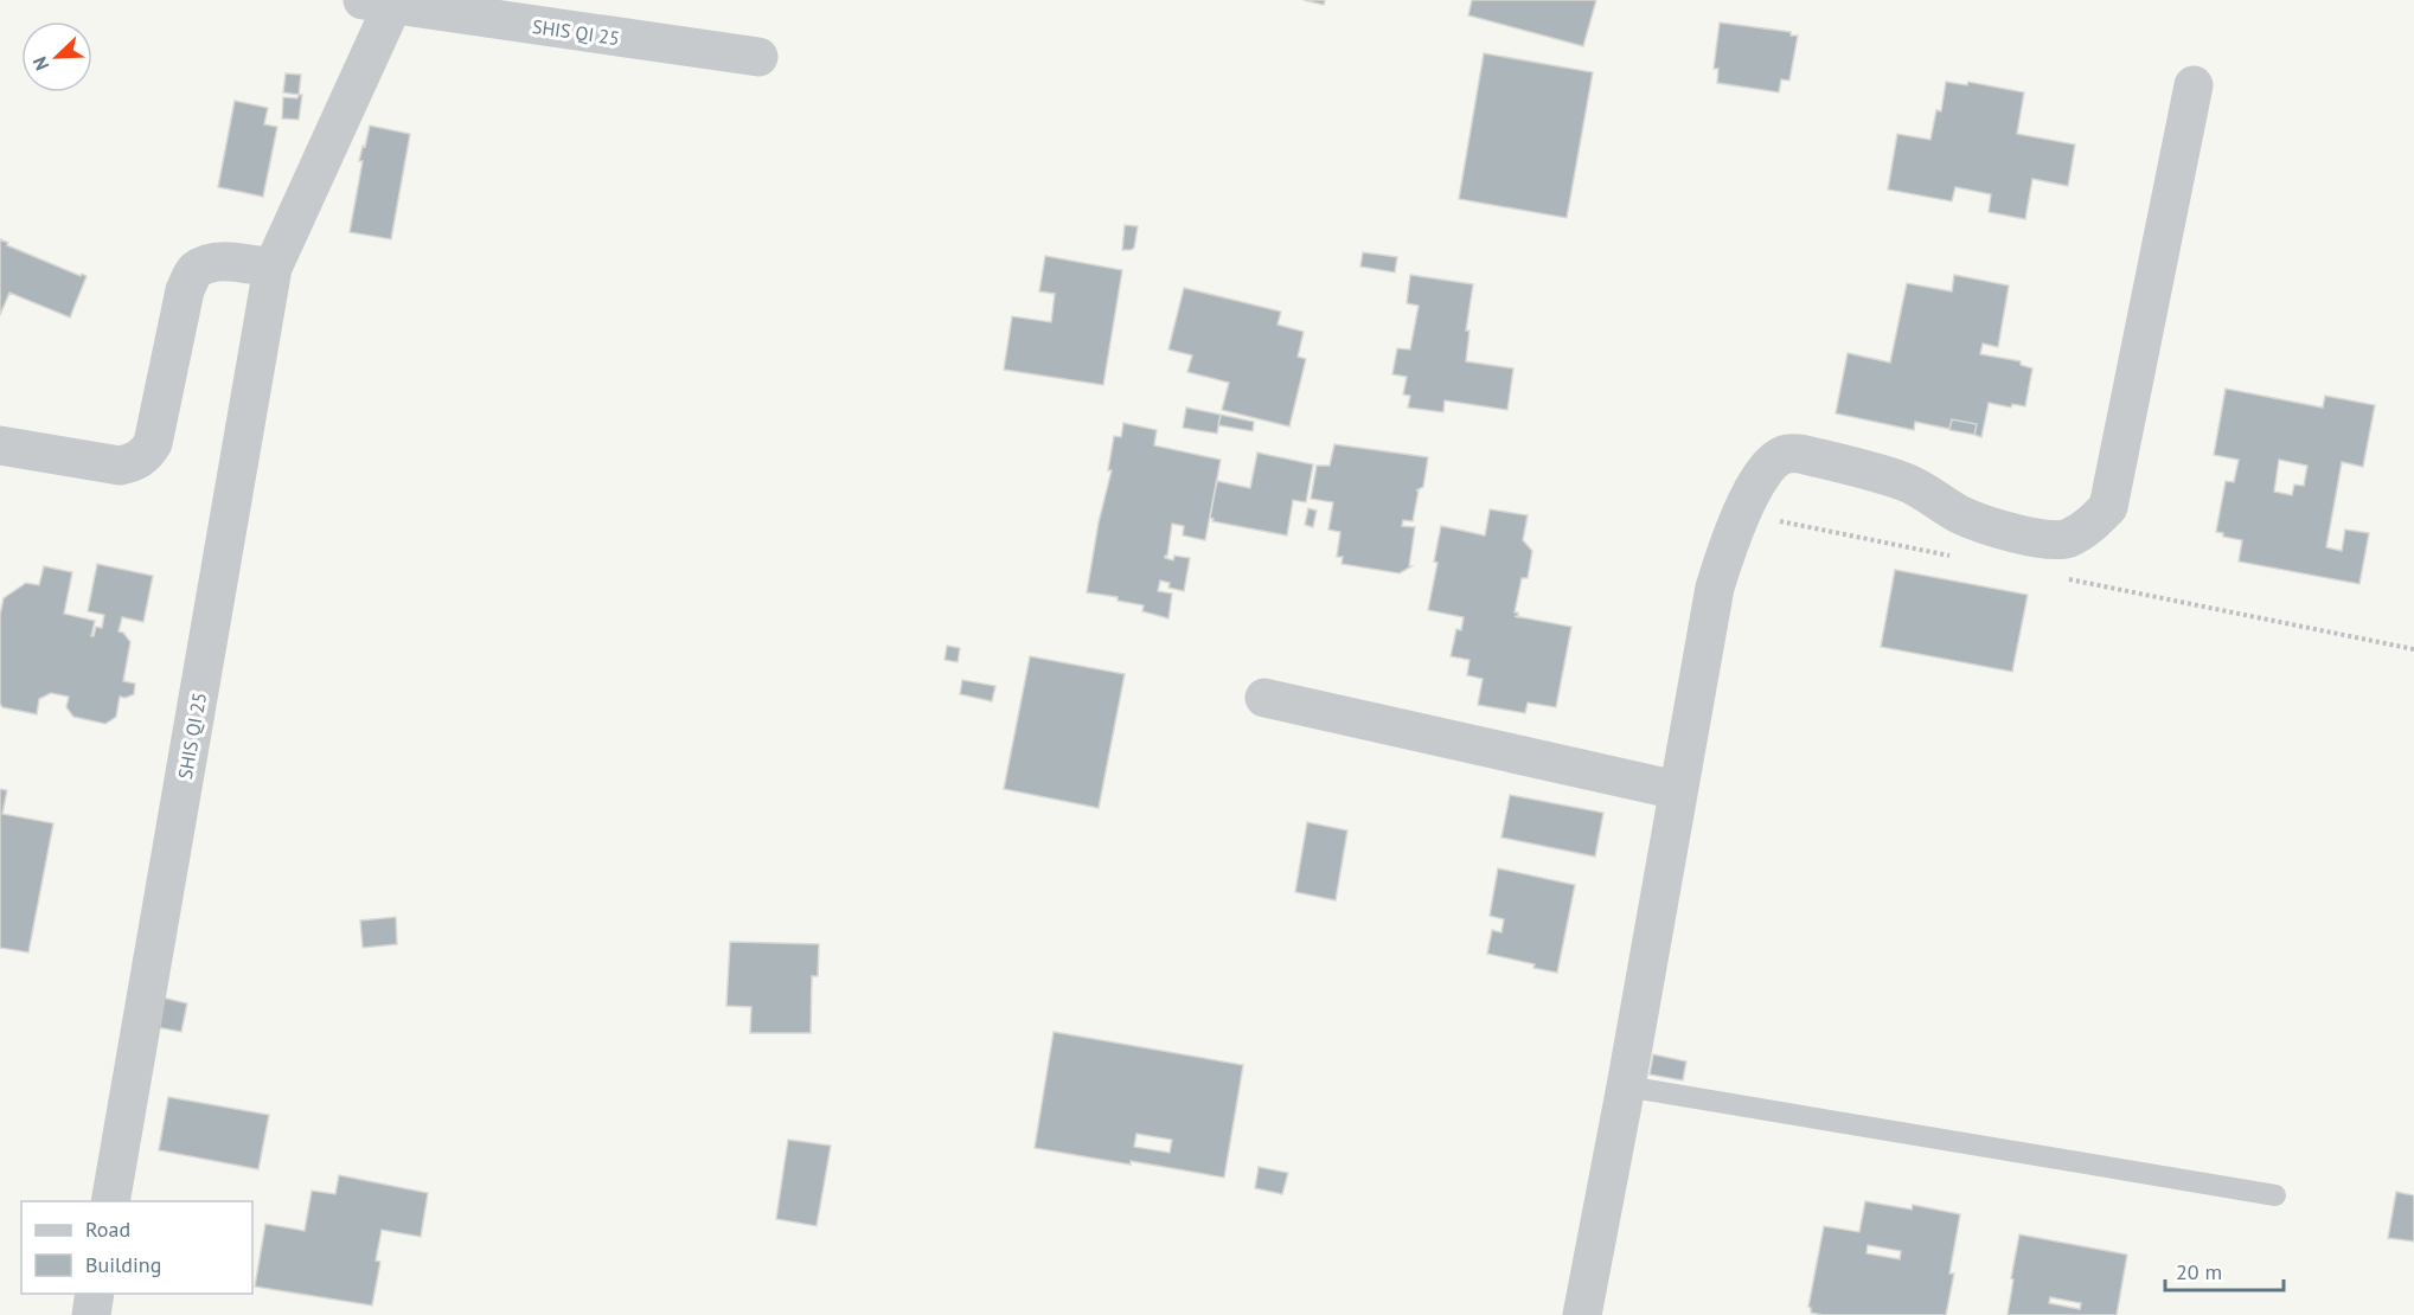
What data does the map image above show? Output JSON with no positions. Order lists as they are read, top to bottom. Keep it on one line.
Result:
{"streets":{"street":["SHIS QI 25"]},"legend":["Road","Building"],"scale_bar":"20 m","north":"bottom left"}
